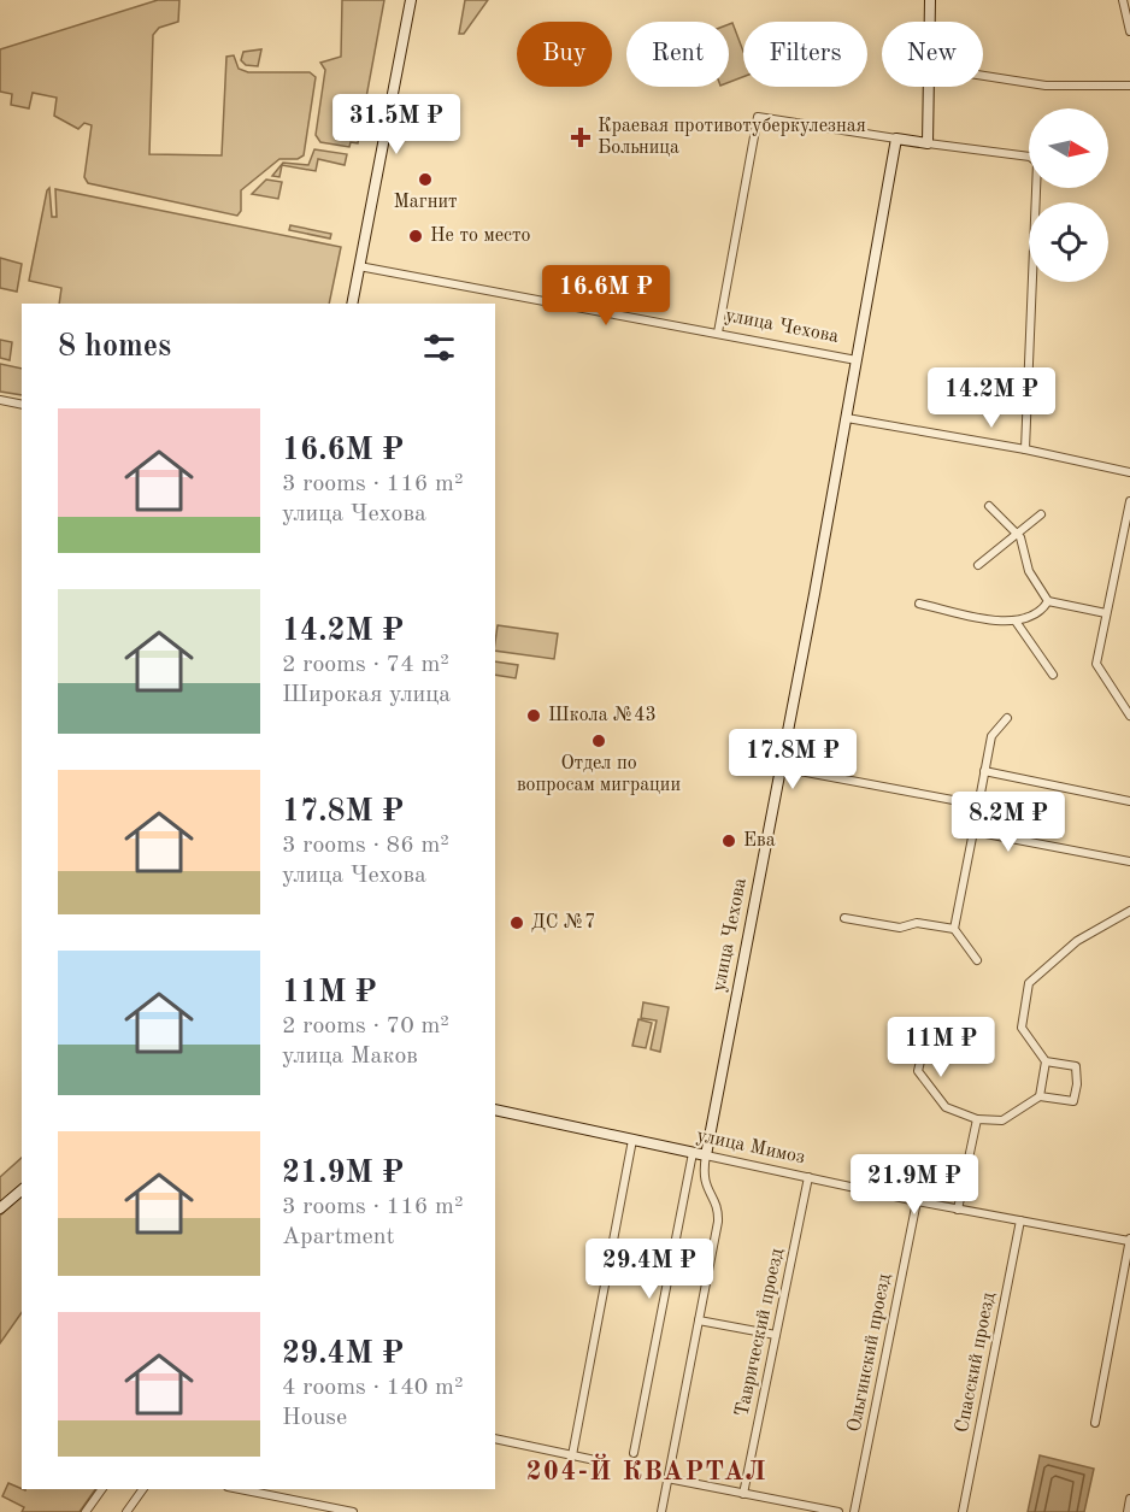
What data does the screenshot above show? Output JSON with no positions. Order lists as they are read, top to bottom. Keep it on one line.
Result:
{"streets":{"street":["улица Чехова","улица Мимоз","Таврический проезд","Ольгинский проезд","Спасский проезд"]},"crossings":[["улица Чехова","улица Мимоз"],["улица Мимоз","Таврический проезд"],["улица Мимоз","Ольгинский проезд"],["улица Мимоз","Спасский проезд"]],"districts":["204-Й КВАРТАЛ"],"places":{"health":["Краевая противотуберкулезная Больница"],"other":["Магнит","Не то место","Школа №43","Отдел по вопросам миграции","Ева","ДС №7"]},"north":"right","page":{"chip":["Buy","Rent","Filters","New"],"price":["31.5M ₽","16.6M ₽","14.2M ₽","17.8M ₽","8.2M ₽","11M ₽","21.9M ₽","29.4M ₽"],"heading":"8 homes","list":[{"name":"16.6M ₽","note":"3 rooms · 116 m² · улица Чехова"},{"name":"14.2M ₽","note":"2 rooms · 74 m² · Широкая улица"},{"name":"17.8M ₽","note":"3 rooms · 86 m² · улица Чехова"},{"name":"11M ₽","note":"2 rooms · 70 m² · улица Маков"},{"name":"21.9M ₽","note":"3 rooms · 116 m² · Apartment"},{"name":"29.4M ₽","note":"4 rooms · 140 m² · House"}]}}
